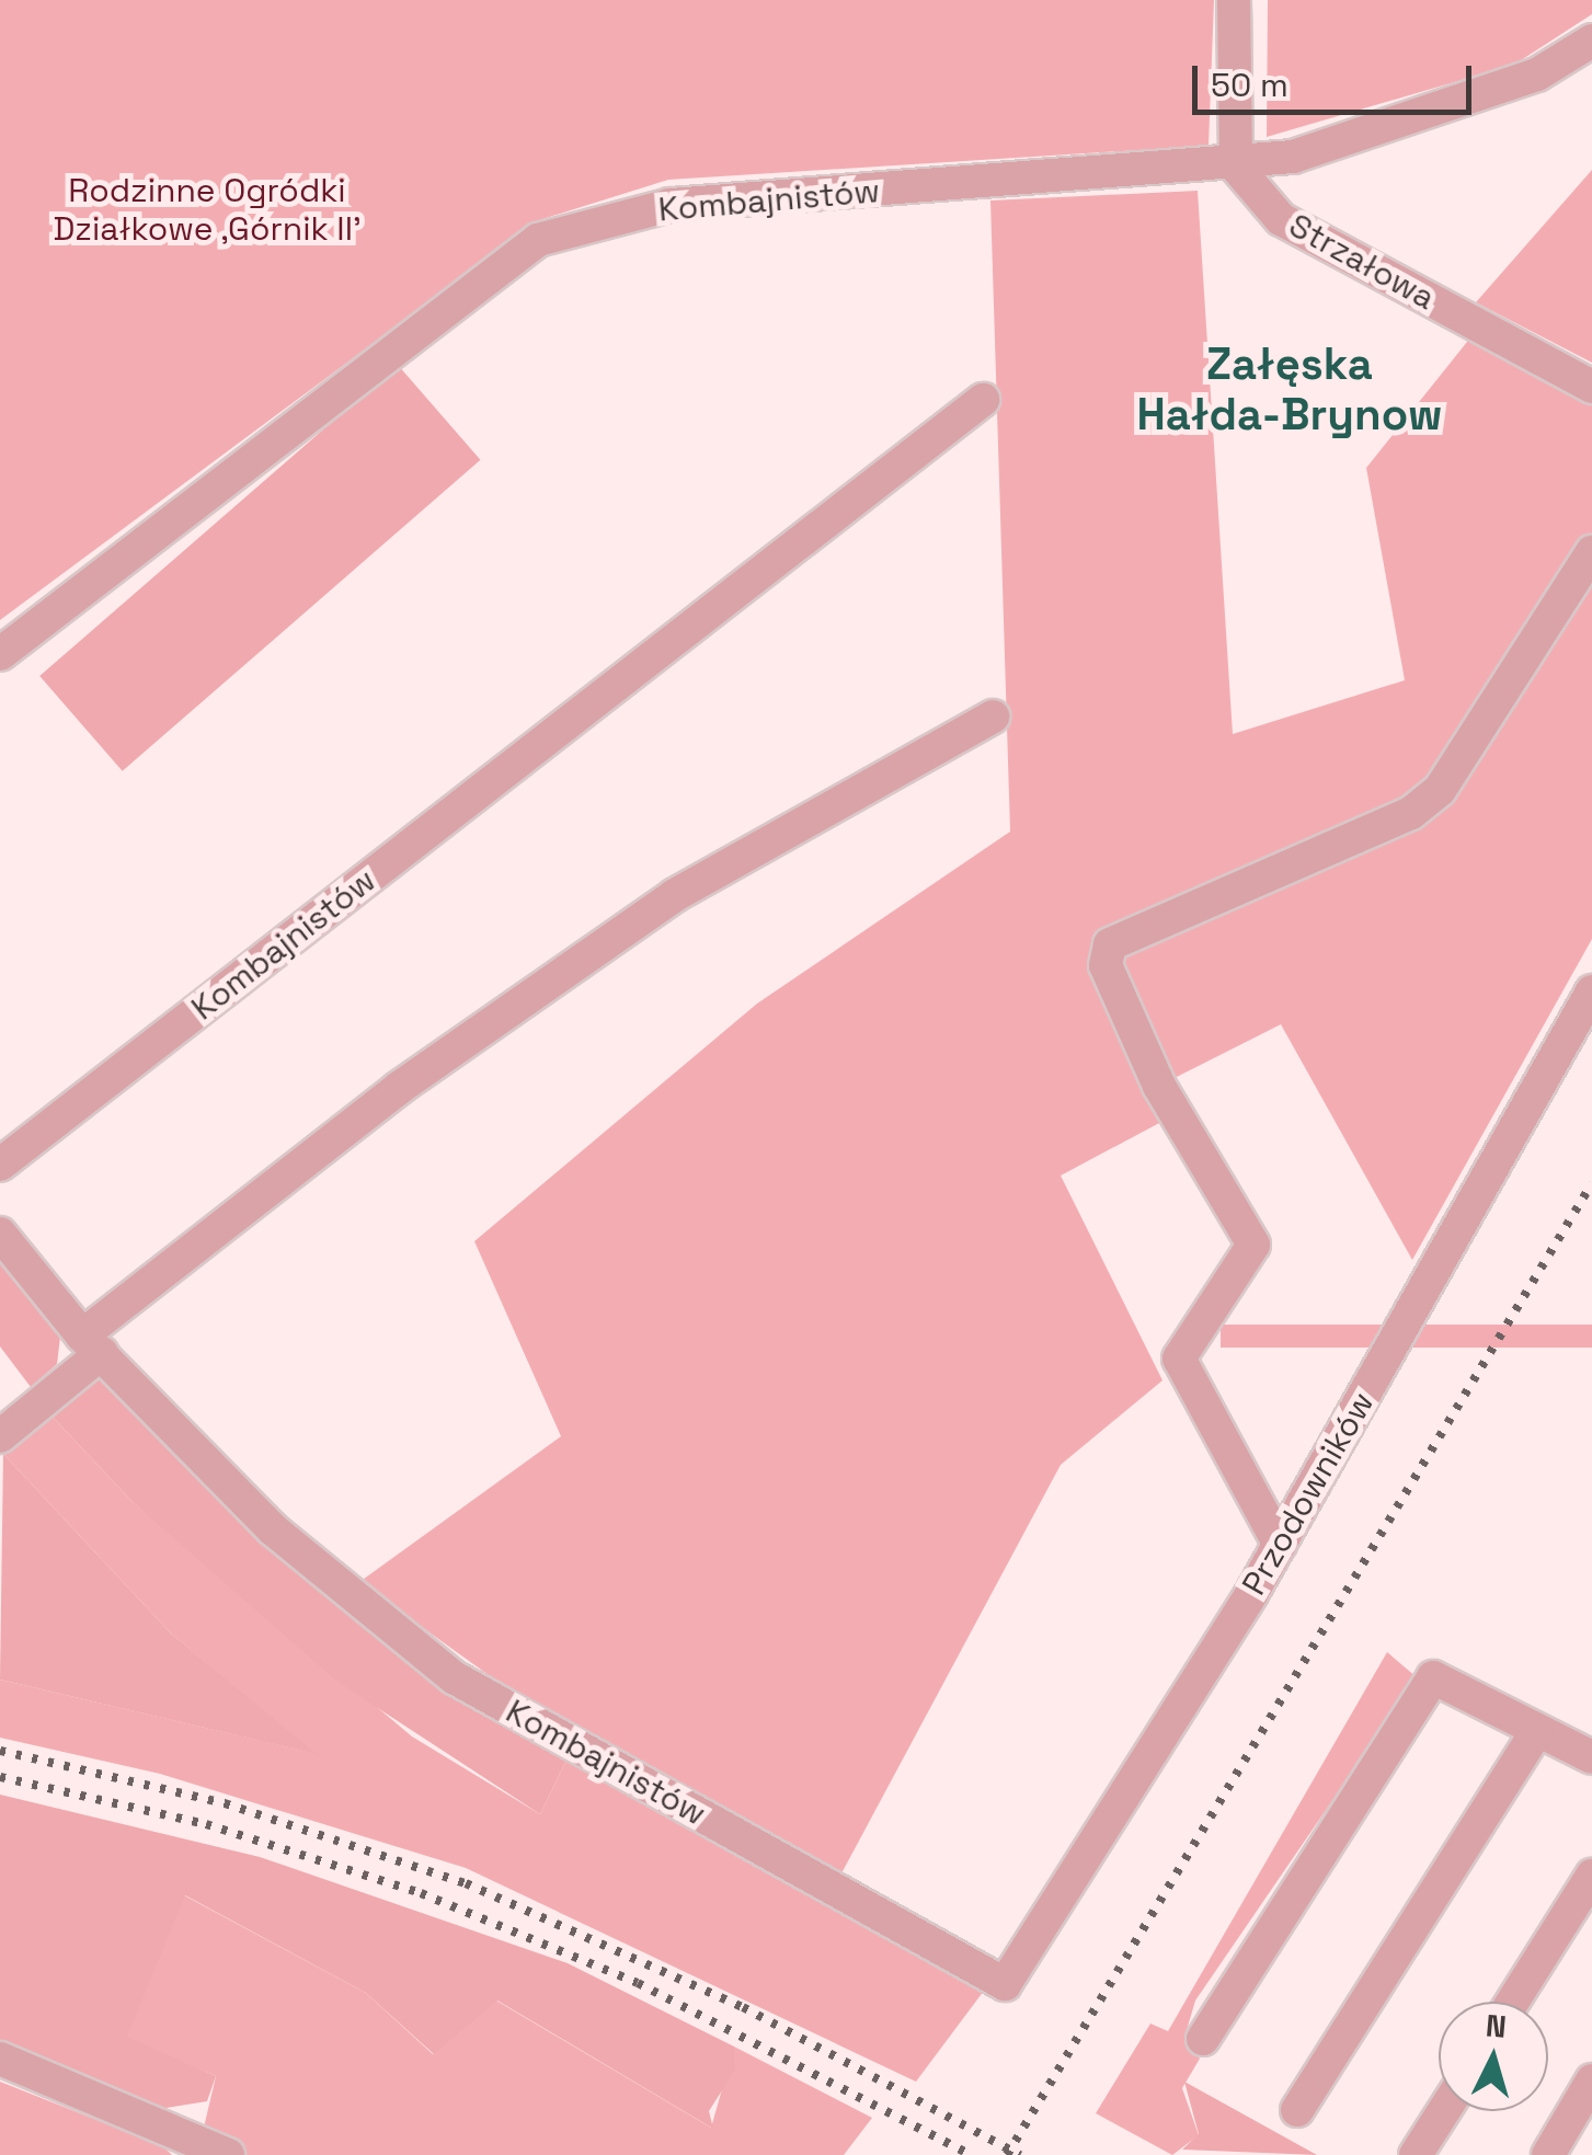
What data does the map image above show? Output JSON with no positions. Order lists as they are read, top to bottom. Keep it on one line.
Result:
{"streets":{"street":["Kombajnistów","Strzałowa","Przodowników"]},"crossings":[["Kombajnistów","Strzałowa"],["Kombajnistów","Przodowników"]],"districts":["Załęska Hałda-Brynow"],"parks":["Rodzinne Ogródki Działkowe ,Górnik II'"],"scale_bar":"50 m","north":"top"}
